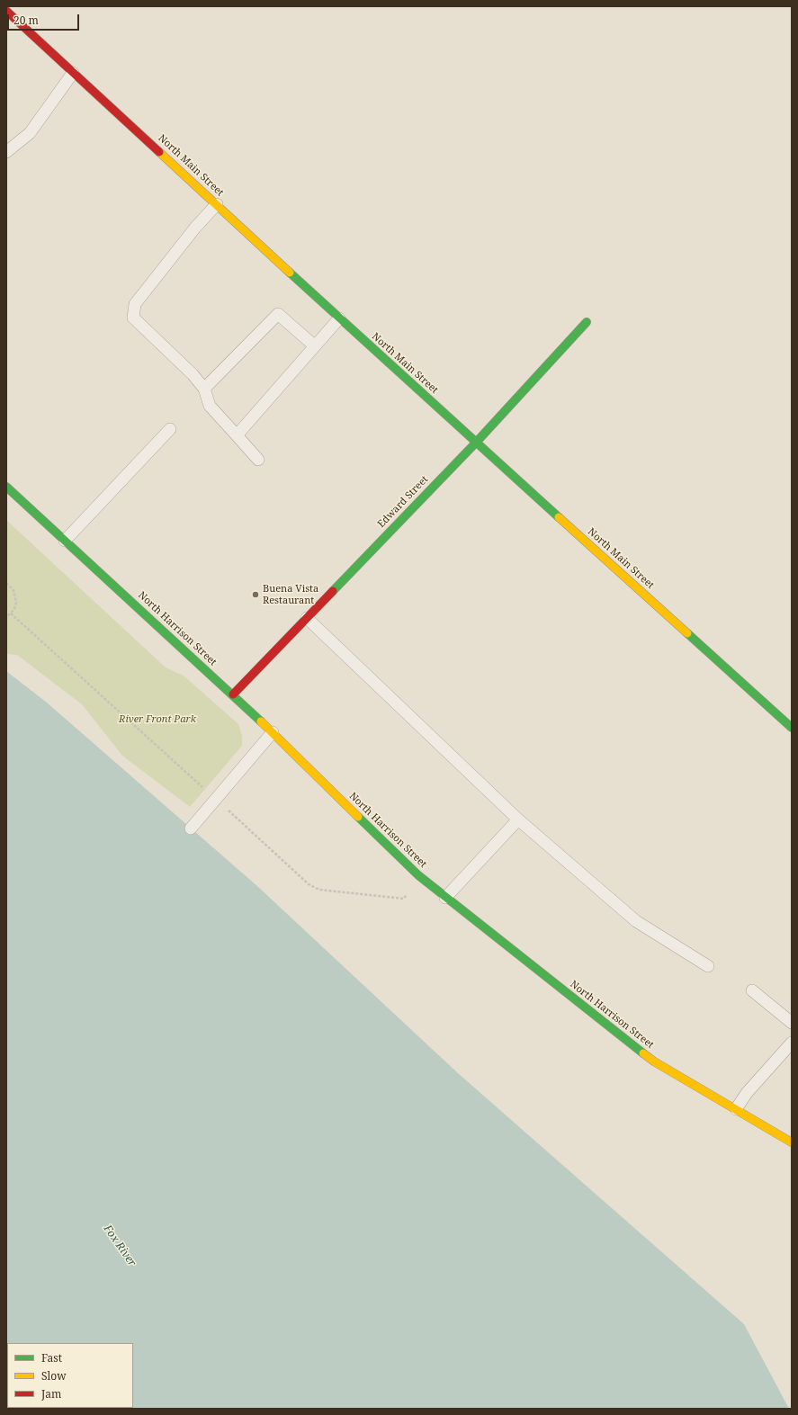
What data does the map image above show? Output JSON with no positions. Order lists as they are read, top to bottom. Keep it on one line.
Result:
{"streets":{"street":["North Main Street","Edward Street","North Harrison Street"]},"crossings":[["North Main Street","Edward Street"],["Edward Street","North Harrison Street"]],"water":["Fox River"],"parks":["River Front Park"],"places":["Buena Vista Restaurant"],"legend":["Fast","Slow","Jam"],"scale_bar":"20 m"}
